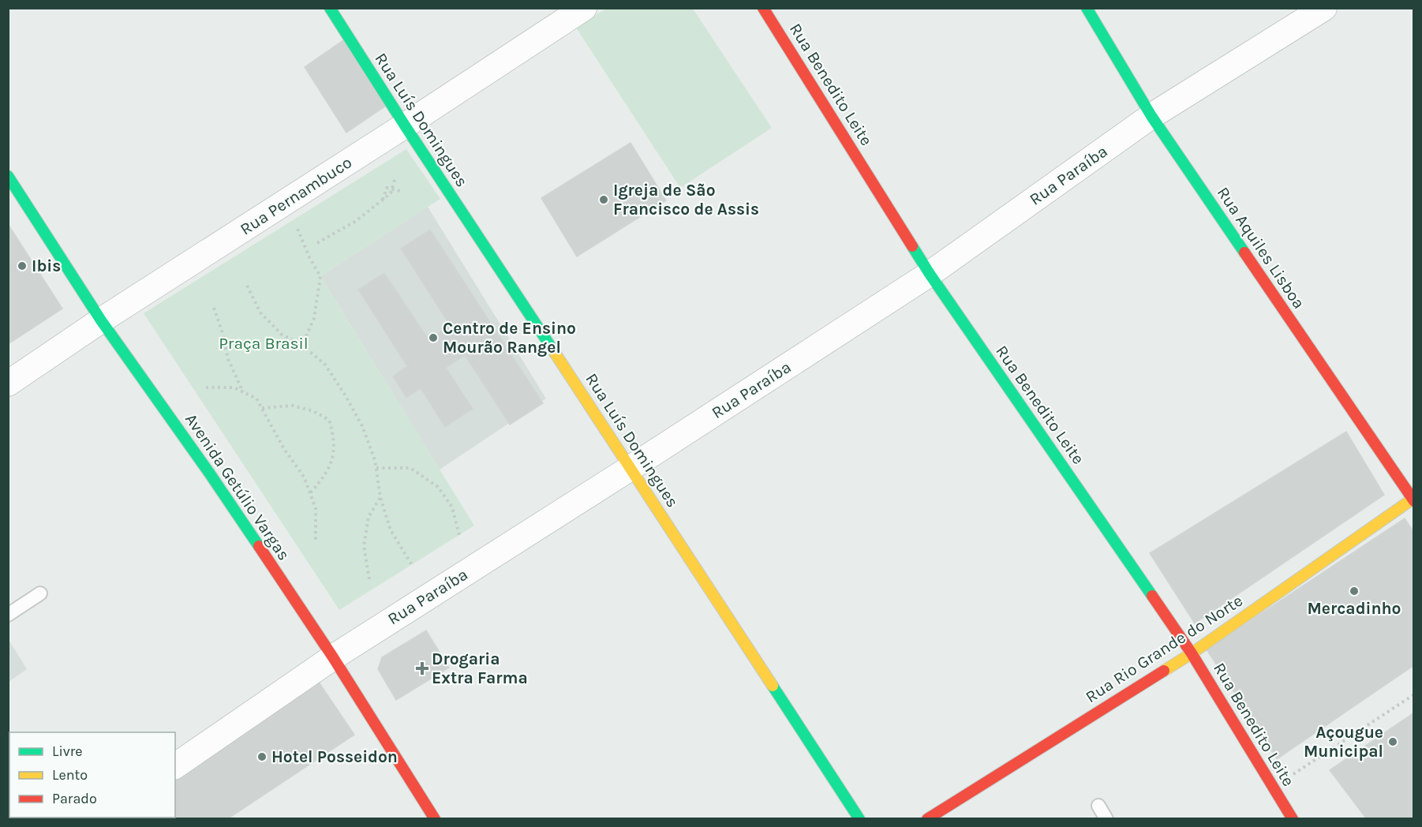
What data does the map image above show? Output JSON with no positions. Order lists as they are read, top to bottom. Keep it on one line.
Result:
{"streets":{"street":["Rua Benedito Leite","Rua Luís Domingues","Rua Paraíba","Rua Pernambuco","Rua Aquiles Lisboa","Avenida Getúlio Vargas","Rua Rio Grande do Norte"]},"crossings":[["Rua Benedito Leite","Rua Paraíba"],["Rua Benedito Leite","Rua Rio Grande do Norte"],["Rua Luís Domingues","Rua Paraíba"],["Rua Luís Domingues","Rua Pernambuco"],["Rua Paraíba","Rua Aquiles Lisboa"],["Rua Paraíba","Avenida Getúlio Vargas"],["Rua Pernambuco","Avenida Getúlio Vargas"],["Rua Aquiles Lisboa","Rua Rio Grande do Norte"]],"parks":["Praça Brasil"],"places":{"other":["Igreja de São Francisco de Assis","Ibis","Centro de Ensino Mourão Rangel","Mercadinho","Açougue Municipal","Hotel Posseidon"],"health":["Drogaria Extra Farma"]},"legend":["Livre","Lento","Parado"]}
